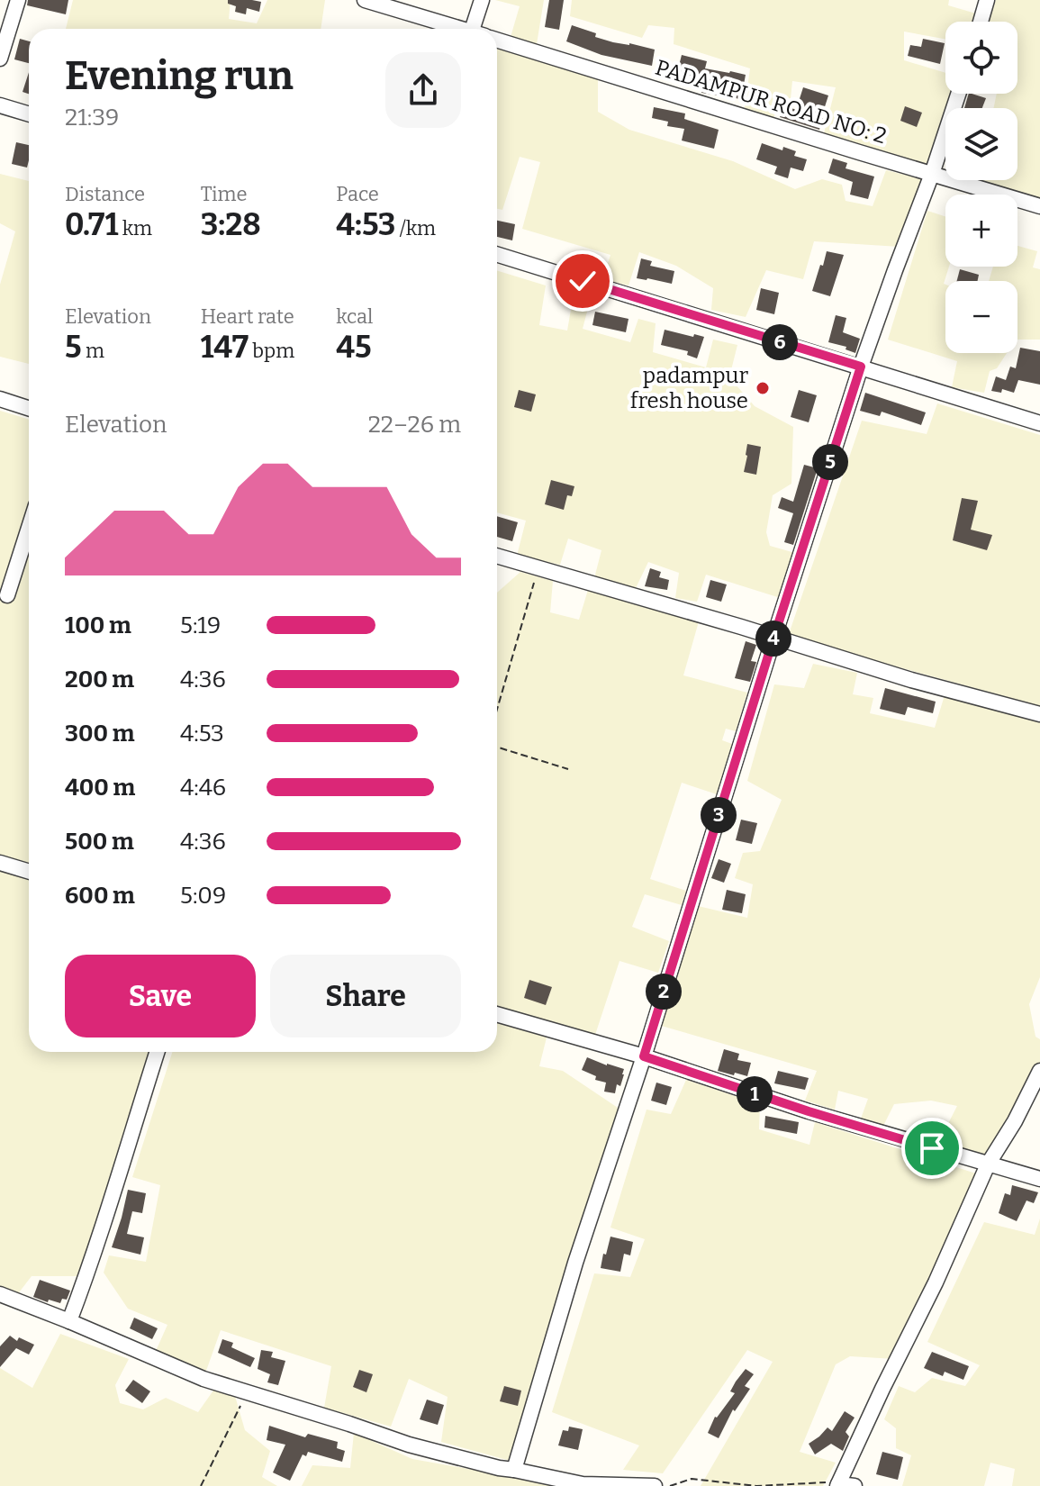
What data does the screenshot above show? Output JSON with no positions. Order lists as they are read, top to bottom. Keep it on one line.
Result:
{"streets":{"street":["PADAMPUR ROAD NO: 2"]},"places":["padampur fresh house"],"page":{"map_buttons":["+","−"],"heading":["Evening run","21:39"],"stats":[["Distance","0.71 km"],["Time","3:28"],["Pace","4:53 /km"],["Elevation","5 m"],["Heart rate","147 bpm"],["kcal","45"]],"pins":["6","5","4","3","2","1"],"chart":["Elevation","22–26 m"],"list":[{"name":"100 m","note":"5:19"},{"name":"200 m","note":"4:36"},{"name":"300 m","note":"4:53"},{"name":"400 m","note":"4:46"},{"name":"500 m","note":"4:36"},{"name":"600 m","note":"5:09"}],"buttons":["Save","Share"]}}
